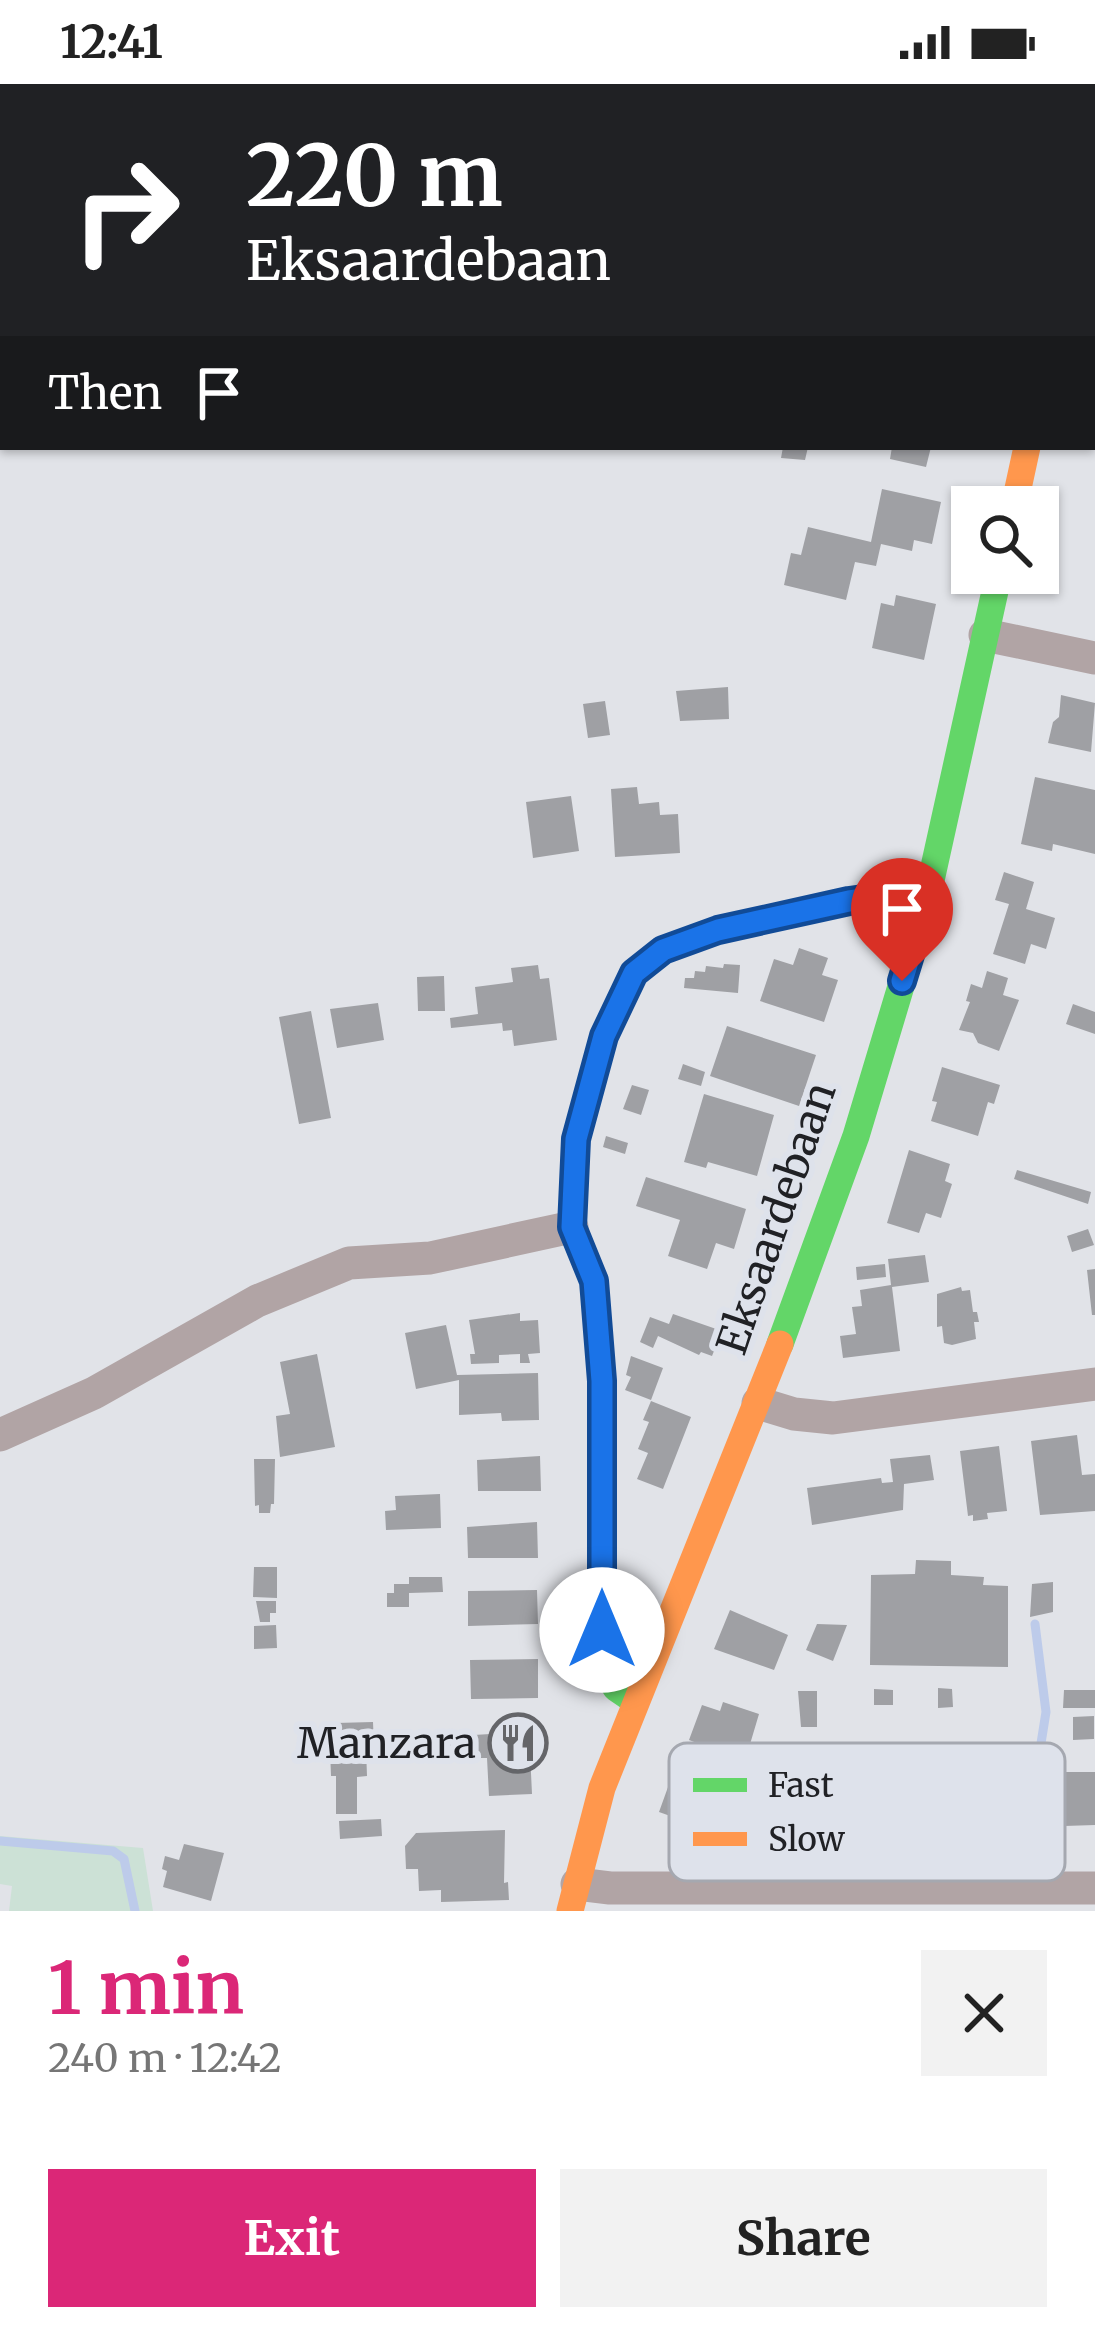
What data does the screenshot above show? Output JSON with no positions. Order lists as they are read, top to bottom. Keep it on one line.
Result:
{"streets":{"main road":["Eksaardebaan"]},"places":{"restaurant":["Manzara"]},"legend":["Fast","Slow"],"page":{"status":"12:41","turn":["220 m","Eksaardebaan"],"then":"Then","heading":["1 min","240 m · 12:42"],"buttons":["Exit","Share"]}}
